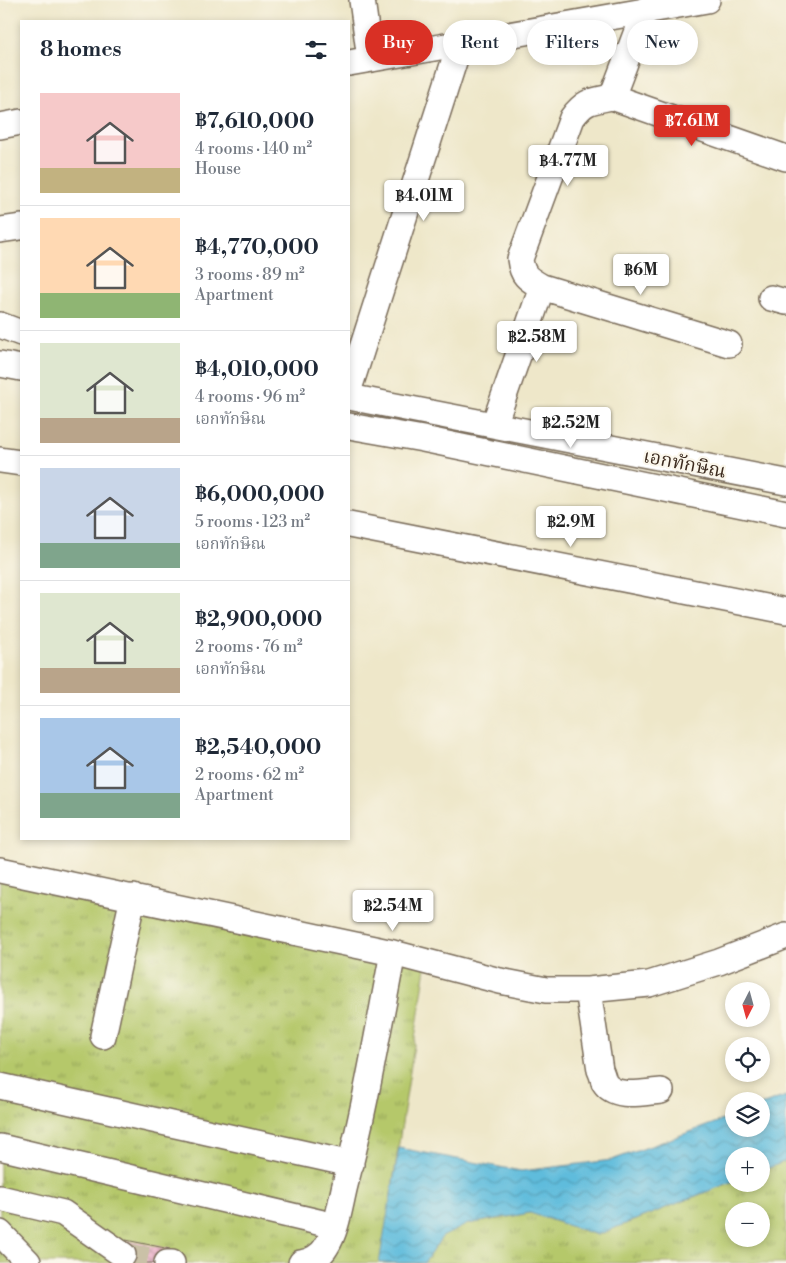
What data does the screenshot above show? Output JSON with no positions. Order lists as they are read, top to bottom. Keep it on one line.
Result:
{"streets":{"street":["เอกทักษิณ"]},"north":"bottom","page":{"chip":["Buy","Rent","Filters","New"],"heading":"8 homes","list":[{"name":"฿7,610,000","note":"4 rooms · 140 m² · House"},{"name":"฿4,770,000","note":"3 rooms · 89 m² · Apartment"},{"name":"฿4,010,000","note":"4 rooms · 96 m² · เอกทักษิณ"},{"name":"฿6,000,000","note":"5 rooms · 123 m² · เอกทักษิณ"},{"name":"฿2,900,000","note":"2 rooms · 76 m² · เอกทักษิณ"},{"name":"฿2,540,000","note":"2 rooms · 62 m² · Apartment"}],"price":["฿7.61M","฿4.77M","฿4.01M","฿6M","฿2.58M","฿2.52M","฿2.9M","฿2.54M"],"map_buttons":["+","−"]}}
